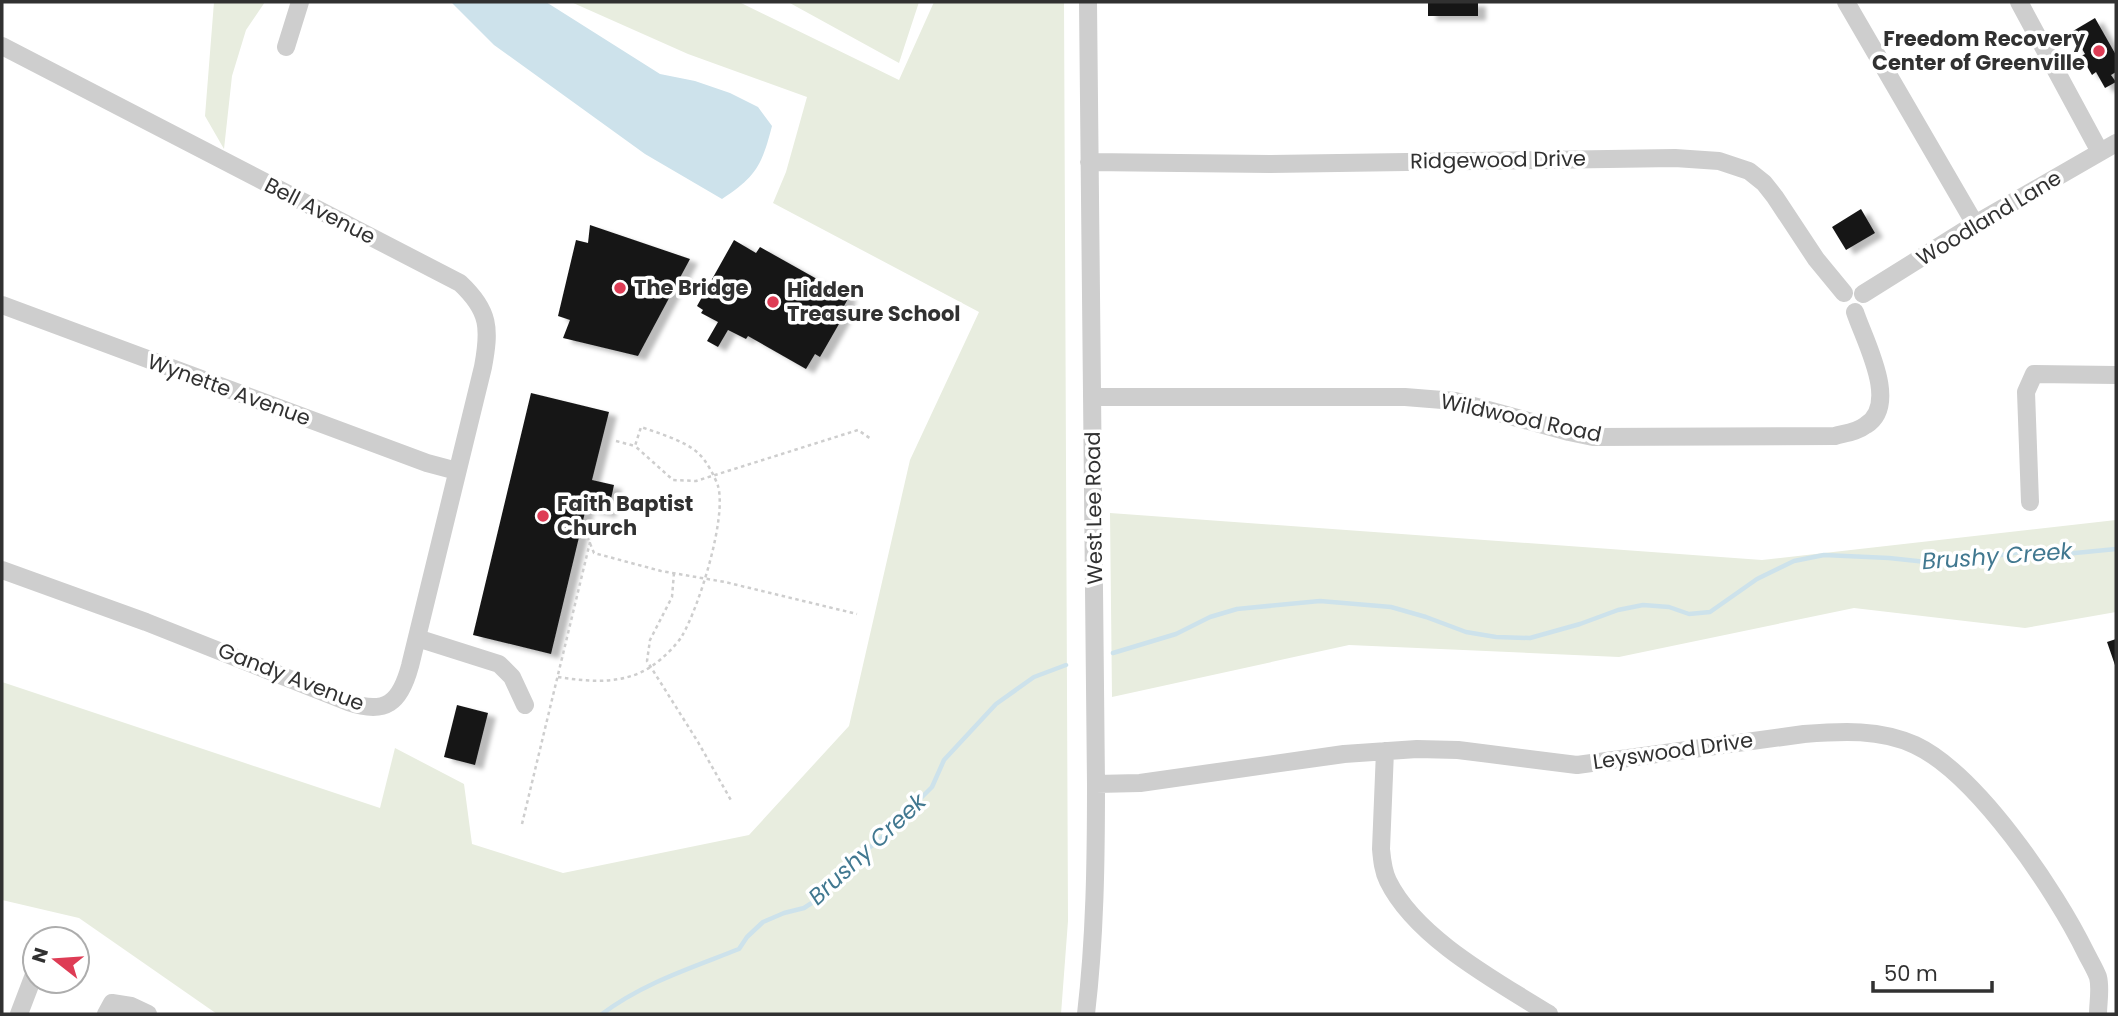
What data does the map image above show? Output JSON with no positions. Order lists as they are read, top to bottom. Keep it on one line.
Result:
{"streets":{"street":["Ridgewood Drive","Bell Avenue","Woodland Lane","Wynette Avenue","Wildwood Road","West Lee Road","Gandy Avenue","Leyswood Drive"]},"crossings":[["Ridgewood Drive","Woodland Lane"],["Ridgewood Drive","Wildwood Road"],["Ridgewood Drive","West Lee Road"],["Bell Avenue","Wynette Avenue"],["Bell Avenue","Gandy Avenue"],["Woodland Lane","Wildwood Road"],["Wynette Avenue","Gandy Avenue"],["Wildwood Road","West Lee Road"],["West Lee Road","Leyswood Drive"]],"water":["Brushy Creek"],"places":["Freedom Recovery Center of Greenville","The Bridge","Hidden Treasure School","Faith Baptist Church"],"scale_bar":"50 m","north":"left"}
